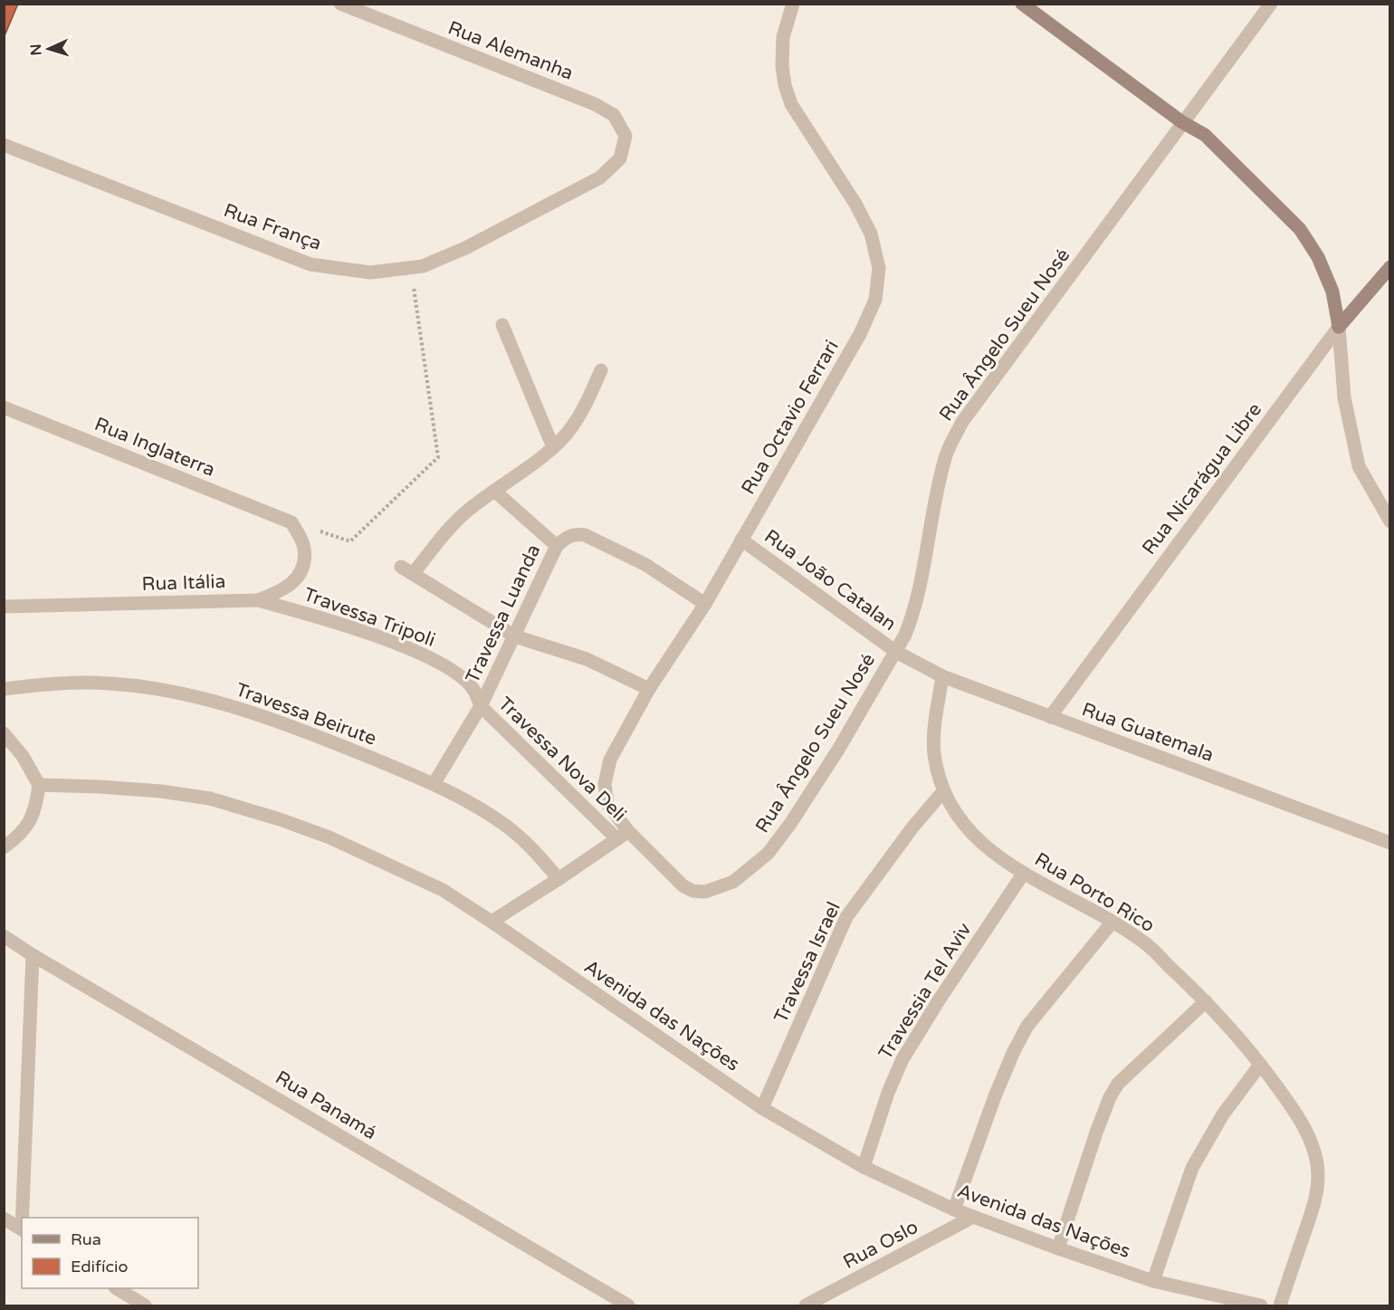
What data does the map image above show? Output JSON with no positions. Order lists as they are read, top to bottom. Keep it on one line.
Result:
{"streets":{"street":["Rua Alemanha","Rua França","Rua Ângelo Sueu Nosé","Rua Octavio Ferrari","Rua Inglaterra","Rua Nicarágua Libre","Rua João Catalan","Rua Itália","Travessa Luanda","Travessa Tripoli","Travessa Beirute","Rua Guatemala","Travessa Nova Deli","Rua Porto Rico","Travessa Israel","Travessia Tel Aviv","Avenida das Nações","Rua Panamá","Rua Oslo"]},"crossings":[["Rua Alemanha","Rua França"],["Rua Ângelo Sueu Nosé","Rua Octavio Ferrari"],["Rua Ângelo Sueu Nosé","Rua João Catalan"],["Rua Ângelo Sueu Nosé","Rua Guatemala"],["Rua Octavio Ferrari","Rua João Catalan"],["Rua Octavio Ferrari","Travessa Luanda"],["Rua Inglaterra","Rua Itália"],["Rua Nicarágua Libre","Rua Guatemala"],["Rua João Catalan","Rua Guatemala"],["Rua Itália","Travessa Tripoli"],["Travessa Luanda","Travessa Tripoli"],["Travessa Luanda","Travessa Beirute"],["Travessa Luanda","Travessa Nova Deli"],["Travessa Tripoli","Travessa Nova Deli"],["Rua Guatemala","Rua Porto Rico"],["Rua Porto Rico","Travessa Israel"],["Rua Porto Rico","Travessia Tel Aviv"],["Travessa Israel","Avenida das Nações"],["Travessia Tel Aviv","Avenida das Nações"],["Avenida das Nações","Rua Oslo"]],"legend":["Rua","Edifício"],"north":"left"}
